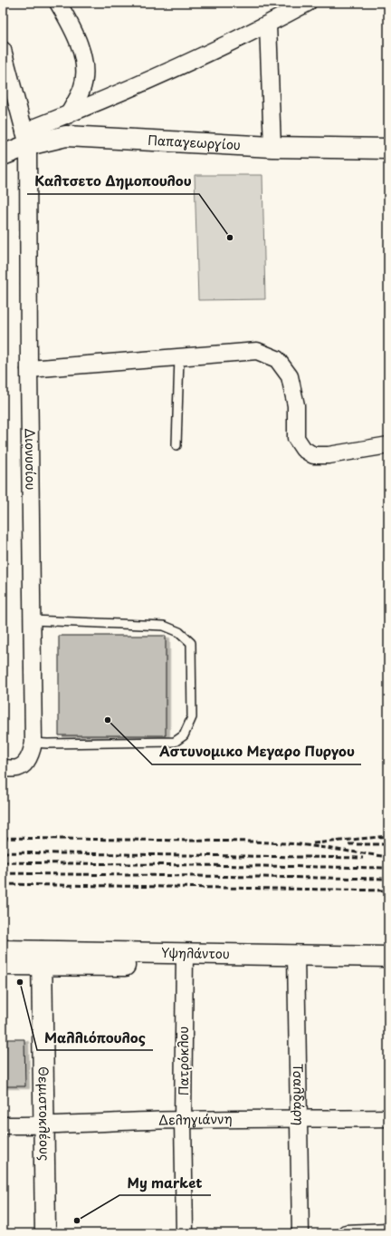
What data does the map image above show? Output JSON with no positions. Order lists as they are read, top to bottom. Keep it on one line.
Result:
{"streets":{"street":["Παπαγεωργίου","Διονυσίου","Υψηλάντου","Πατρόκλου","Τσαλδάρη","Θεμιστοκλέους","Δεληγιάννη"]},"crossings":[["Παπαγεωργίου","Διονυσίου"],["Υψηλάντου","Πατρόκλου"],["Υψηλάντου","Τσαλδάρη"],["Υψηλάντου","Θεμιστοκλέους"],["Πατρόκλου","Δεληγιάννη"],["Τσαλδάρη","Δεληγιάννη"],["Θεμιστοκλέους","Δεληγιάννη"]],"places":["Καλτσετο Δημοπουλου","Αστυνομικο Μεγαρο Πυργου","Μαλλιόπουλος","My market"]}
